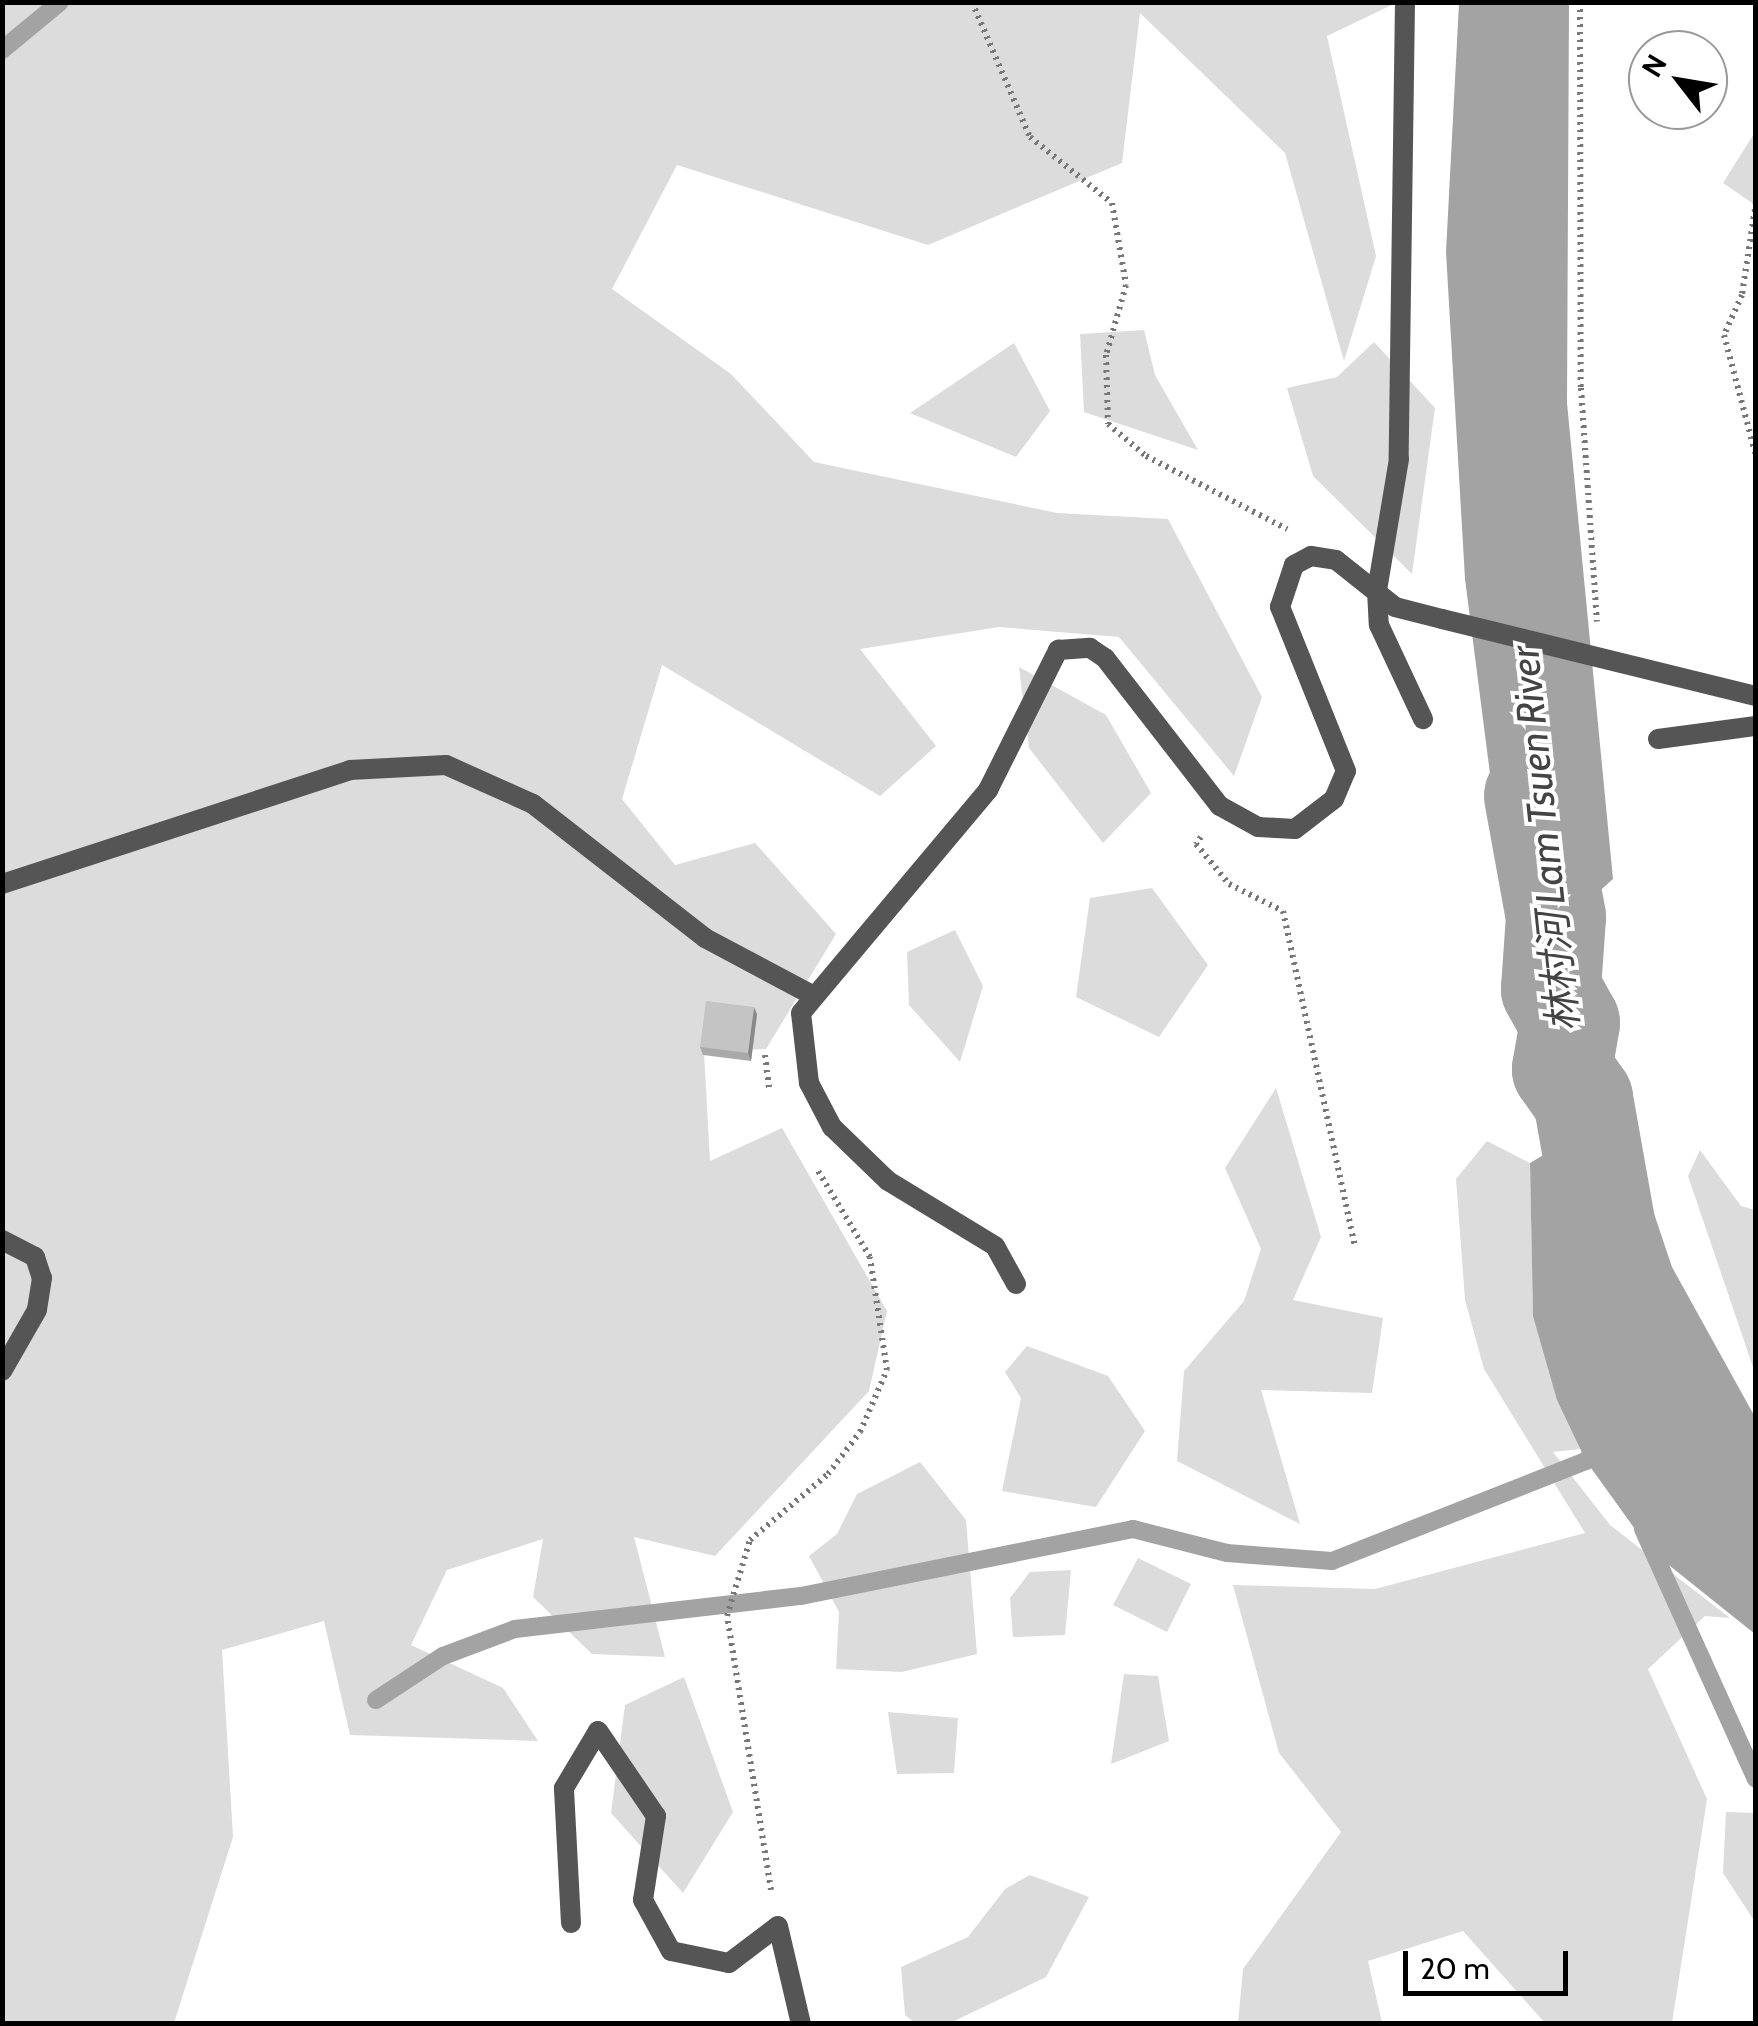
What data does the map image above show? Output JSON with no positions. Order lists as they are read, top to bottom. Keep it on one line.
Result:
{"water":["林村河 Lam Tsuen River"],"scale_bar":"20 m","north":"top left"}
